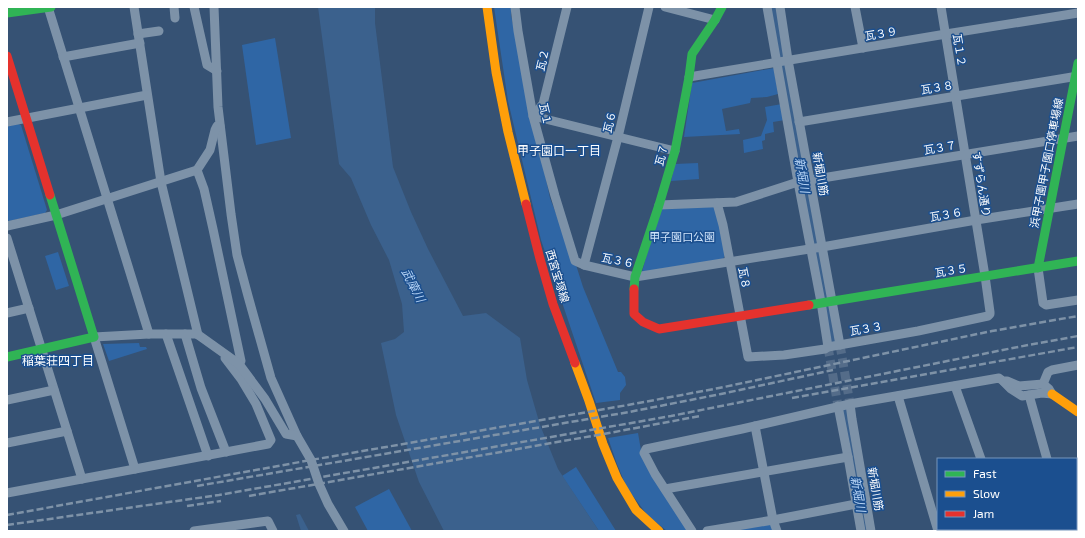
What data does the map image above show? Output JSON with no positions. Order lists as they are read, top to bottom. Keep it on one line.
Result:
{"streets":{"street":["瓦３９","瓦１２","瓦２","瓦３８","瓦１","瓦６","瓦３７","瓦７","浜甲子園甲子園口停車場線","新堀川筋","すずらん通り","瓦３６","瓦３５","西宮宝塚線","瓦８","瓦３３"]},"crossings":[["瓦３９","瓦１２"],["瓦３９","瓦７"],["瓦３９","新堀川筋"],["瓦１２","瓦３８"],["瓦１２","すずらん通り"],["瓦２","瓦１"],["瓦３８","浜甲子園甲子園口停車場線"],["瓦３８","新堀川筋"],["瓦３８","すずらん通り"],["瓦１","瓦６"],["瓦１","瓦３６"],["瓦６","瓦３６"],["瓦３７","瓦７"],["瓦３７","浜甲子園甲子園口停車場線"],["瓦３７","新堀川筋"],["瓦３７","すずらん通り"],["瓦３７","瓦８"],["瓦７","瓦３６"],["瓦７","瓦３５"],["浜甲子園甲子園口停車場線","瓦３６"],["浜甲子園甲子園口停車場線","瓦３５"],["新堀川筋","瓦３６"],["新堀川筋","瓦３５"],["新堀川筋","瓦３３"],["すずらん通り","瓦３６"],["すずらん通り","瓦３５"],["すずらん通り","瓦３３"],["瓦３６","瓦８"],["瓦３５","瓦８"],["瓦８","瓦３３"]],"districts":["甲子園口一丁目","稲葉荘四丁目"],"water":["新堀川","武庫川"],"parks":["甲子園口公園"],"legend":["Fast","Slow","Jam"]}
